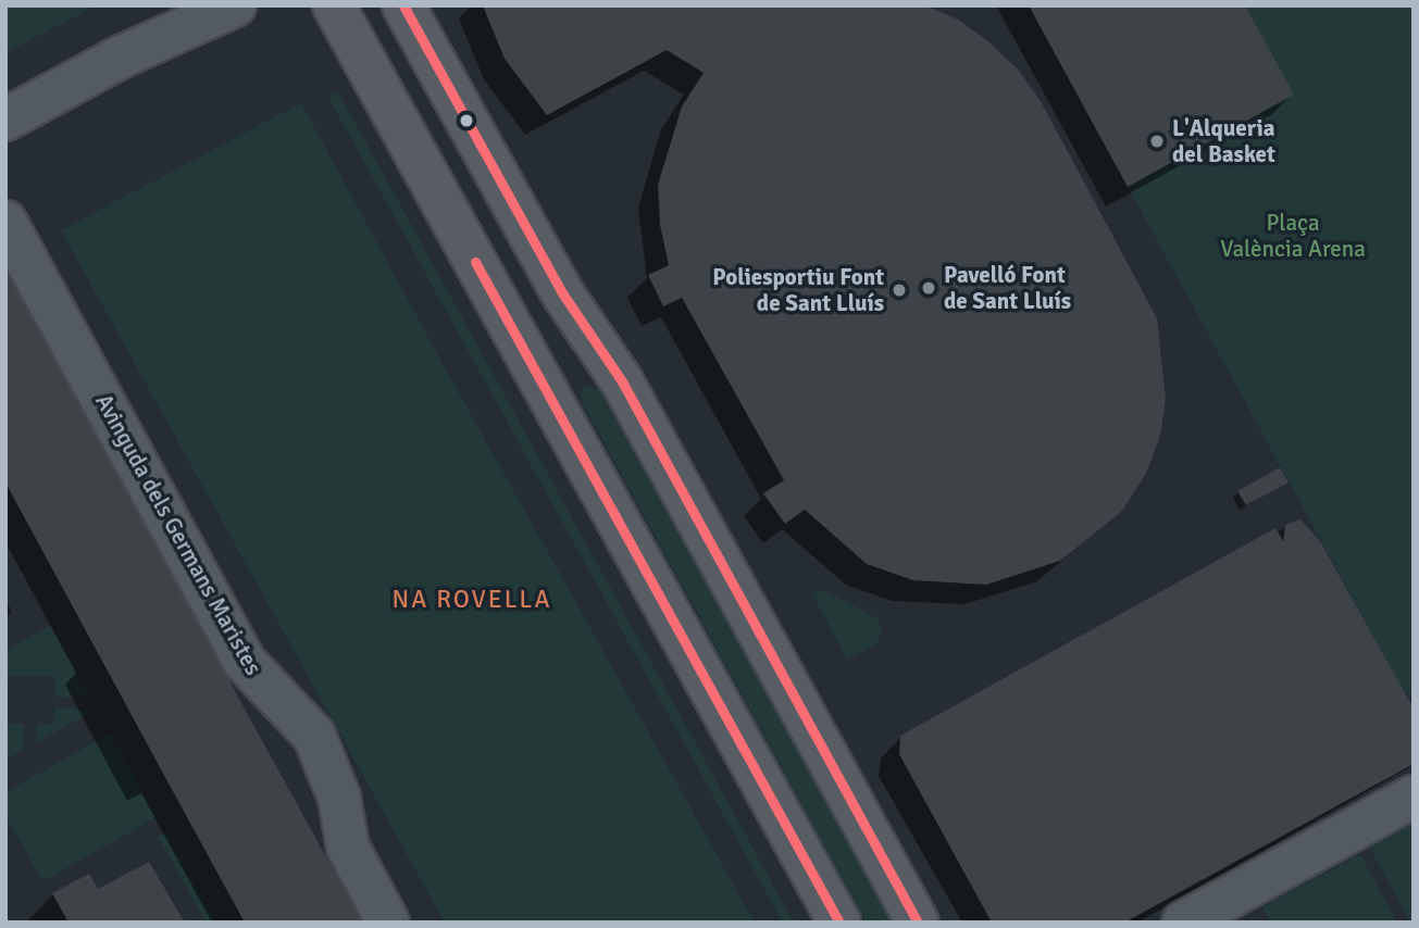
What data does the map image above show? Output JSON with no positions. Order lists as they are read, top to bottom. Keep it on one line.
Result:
{"streets":{"street":["Avinguda dels Germans Maristes"]},"districts":["NA ROVELLA"],"parks":["Plaça València Arena"],"places":["L'Alqueria del Basket","Pavelló Font de Sant Lluís","Poliesportiu Font de Sant Lluís"]}
